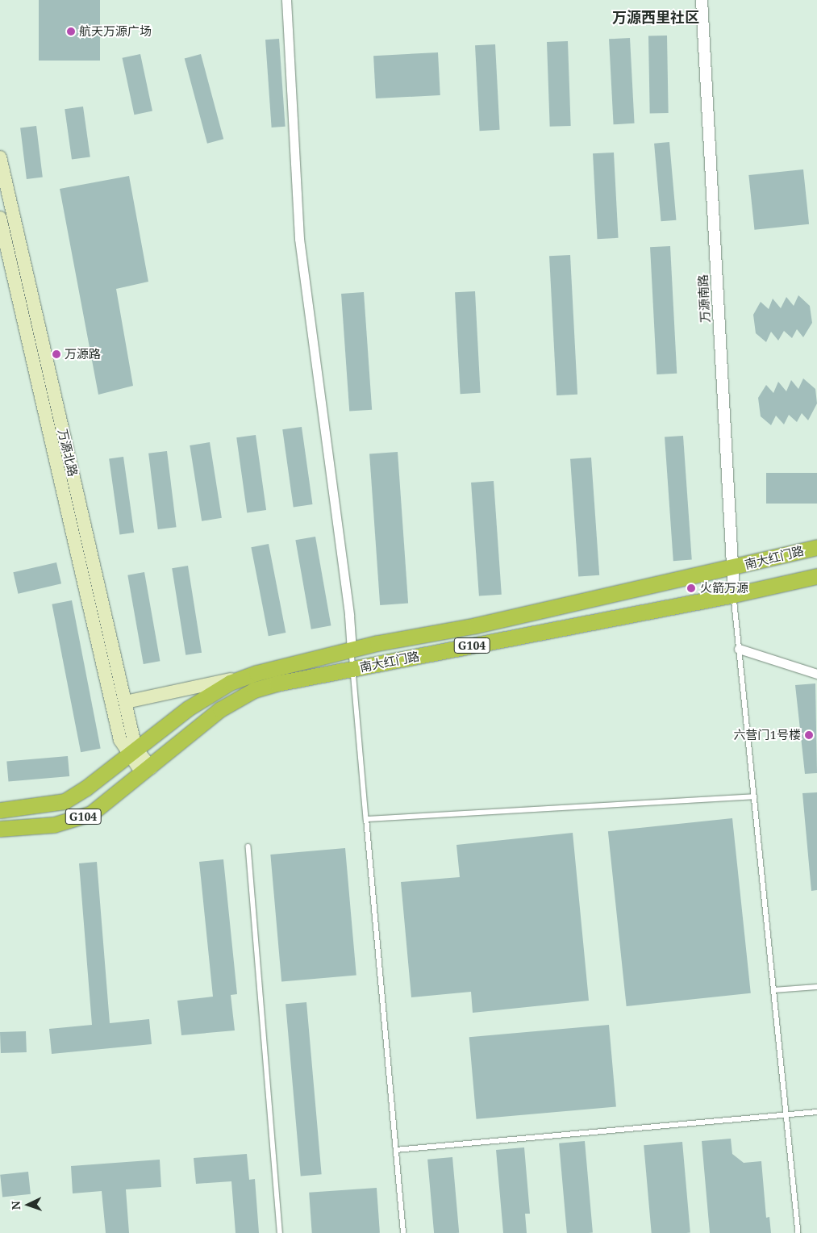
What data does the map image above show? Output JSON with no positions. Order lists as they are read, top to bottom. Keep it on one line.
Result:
{"streets":{"highway":["南大红门路","G104"],"main road":["万源北路"],"street":["万源南路"]},"crossings":[["万源南路","南大红门路"],["万源北路","南大红门路"]],"districts":["万源西里社区"],"places":["航天万源广场","万源路","火箭万源","六营门1号楼"],"north":"left"}
